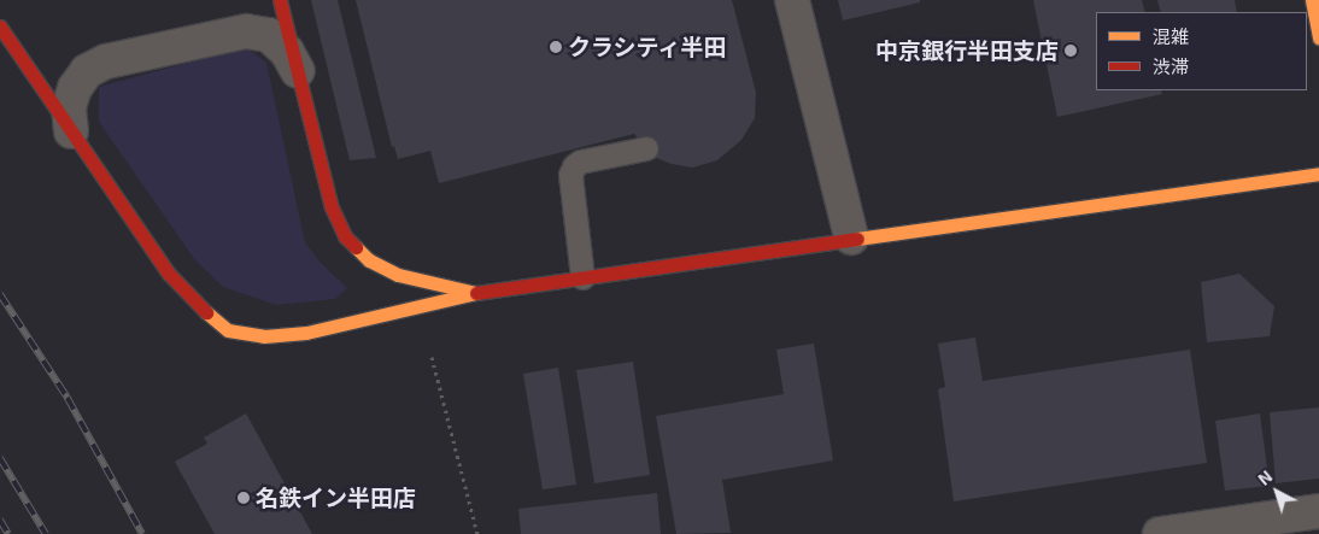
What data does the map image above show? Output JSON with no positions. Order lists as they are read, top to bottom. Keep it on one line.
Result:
{"places":["クラシティ半田","中京銀行半田支店","名鉄イン半田店"],"legend":["混雑","渋滞"],"north":"top left"}
